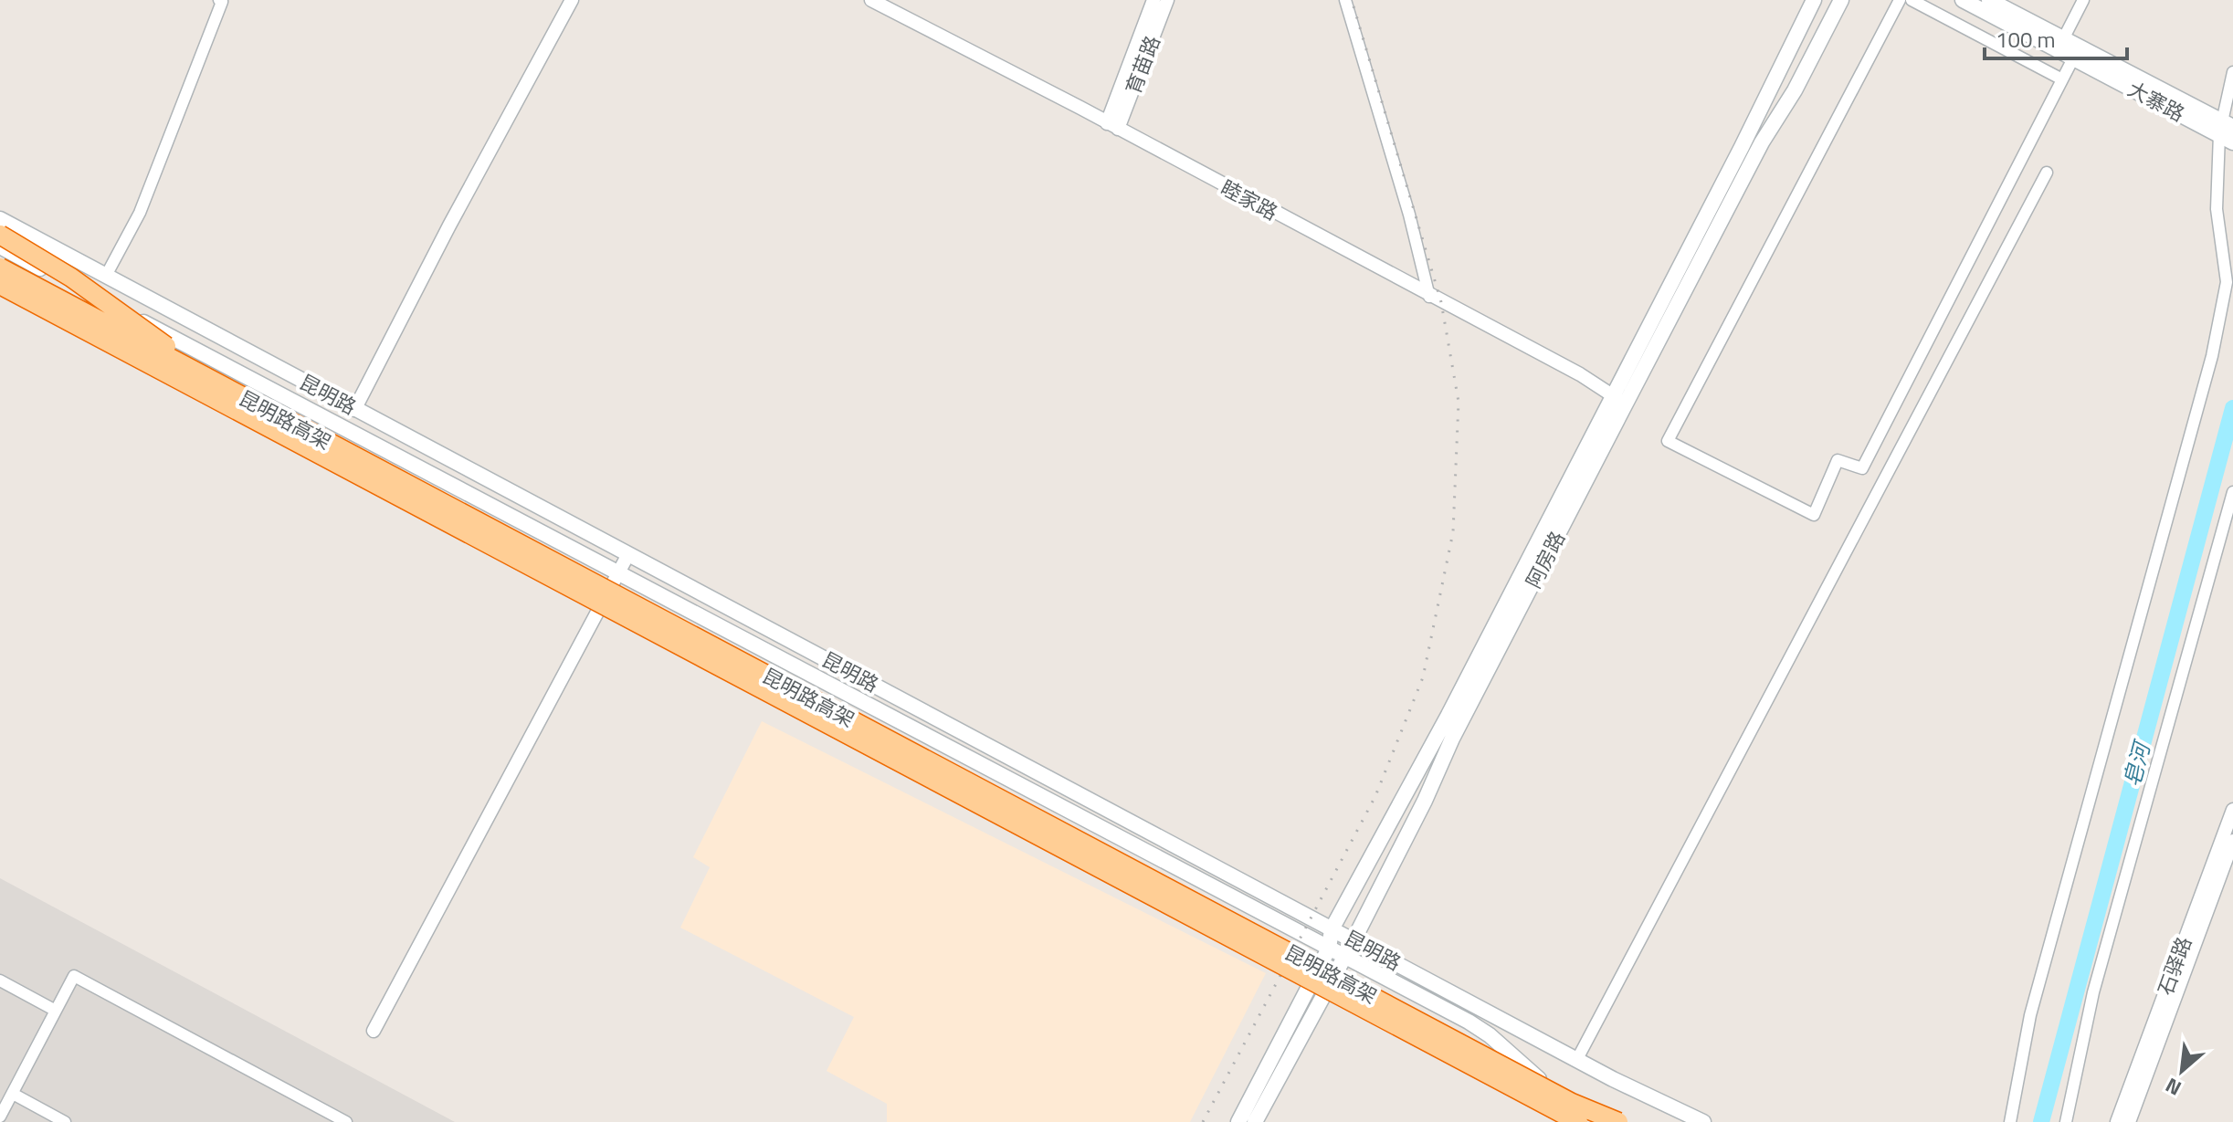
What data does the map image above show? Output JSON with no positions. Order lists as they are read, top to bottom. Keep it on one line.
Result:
{"streets":{"highway":["昆明路高架"],"main road":["大寨路","昆明路","阿房路"],"street":["育苗路","睦家路","石驿路"]},"crossings":[["育苗路","睦家路"],["睦家路","阿房路"],["昆明路","阿房路"]],"water":["皂河"],"scale_bar":"100 m","north":"bottom left"}
